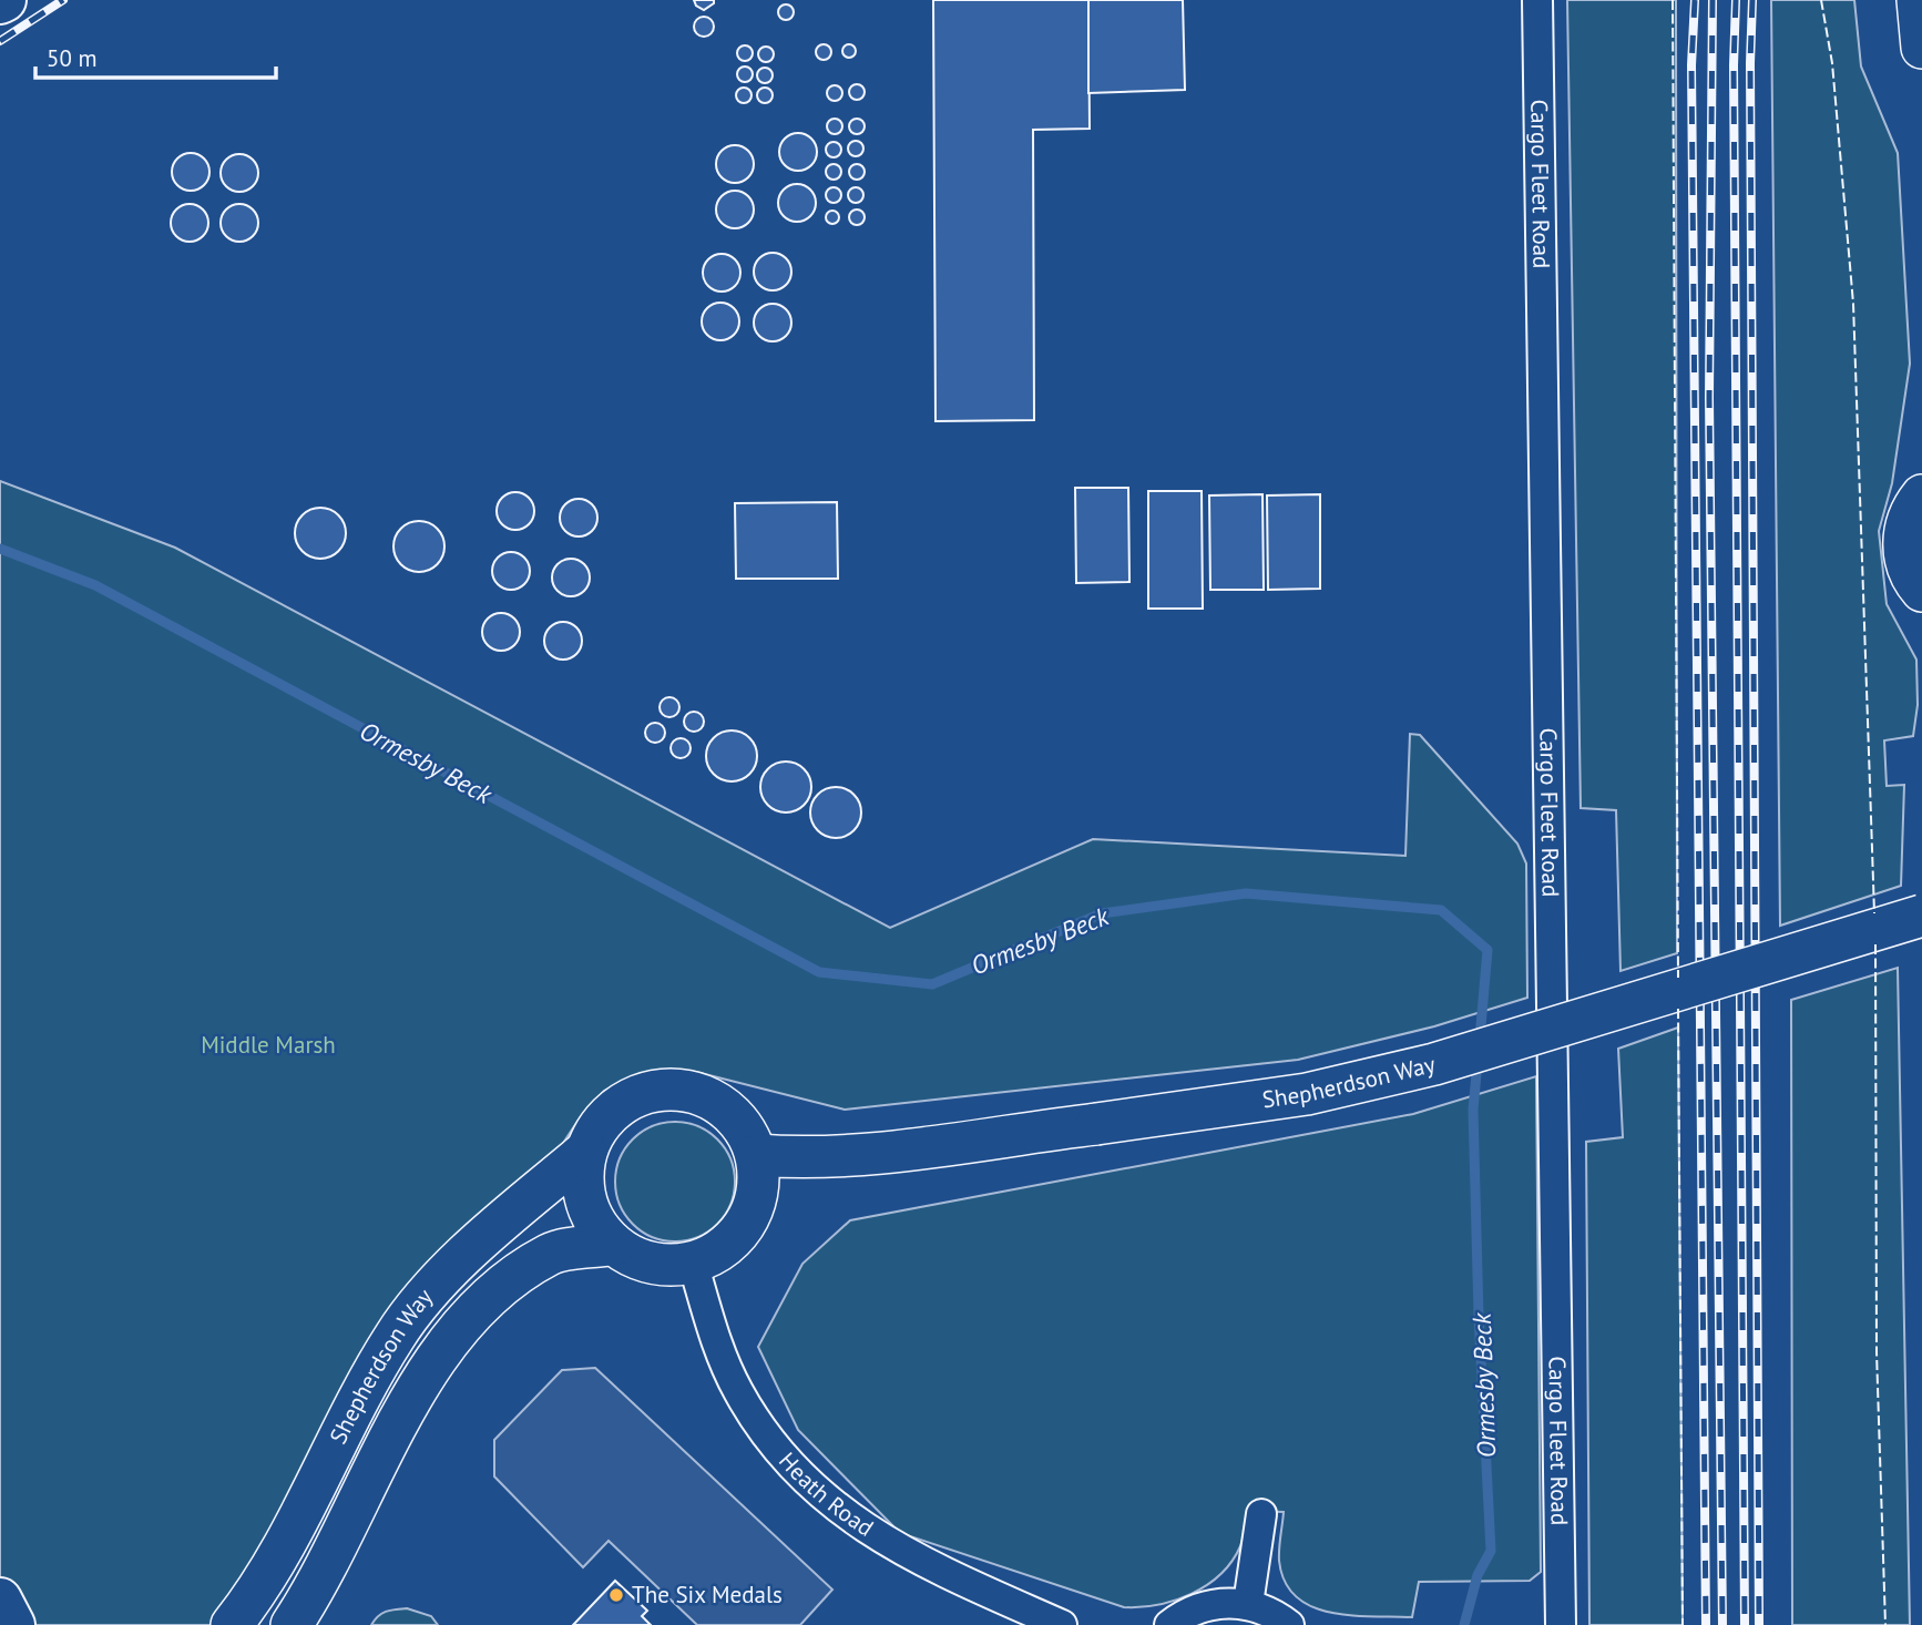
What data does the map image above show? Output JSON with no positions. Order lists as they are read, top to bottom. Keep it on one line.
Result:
{"streets":{"street":["Cargo Fleet Road","Shepherdson Way","Heath Road"]},"crossings":[["Shepherdson Way","Heath Road"]],"water":["Ormesby Beck"],"parks":["Middle Marsh"],"places":["The Six Medals"],"scale_bar":"50 m"}
